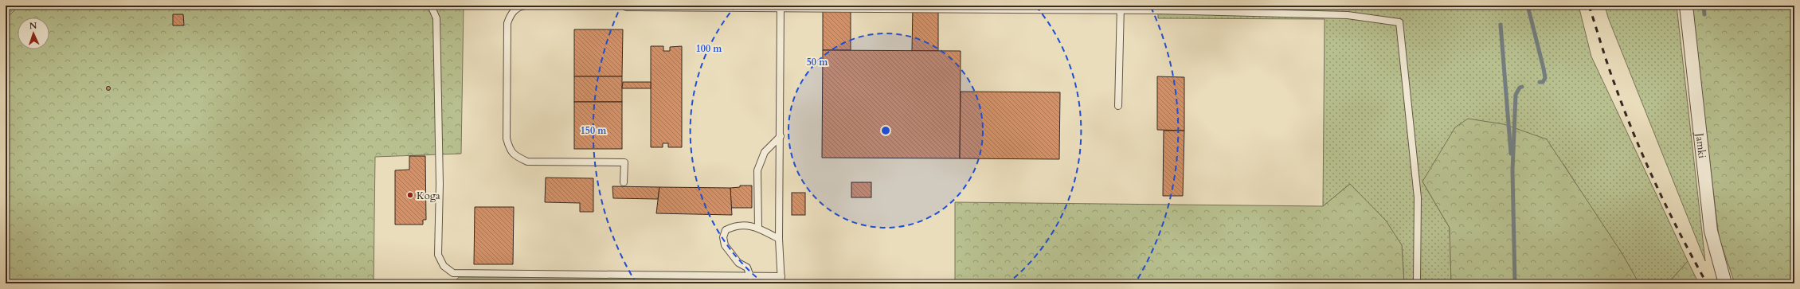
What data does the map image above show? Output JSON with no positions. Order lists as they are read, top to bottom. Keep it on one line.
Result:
{"streets":{"street":["Jamki"]},"places":["Koga"],"north":"top","rings":["100 m","50 m","150 m"]}
